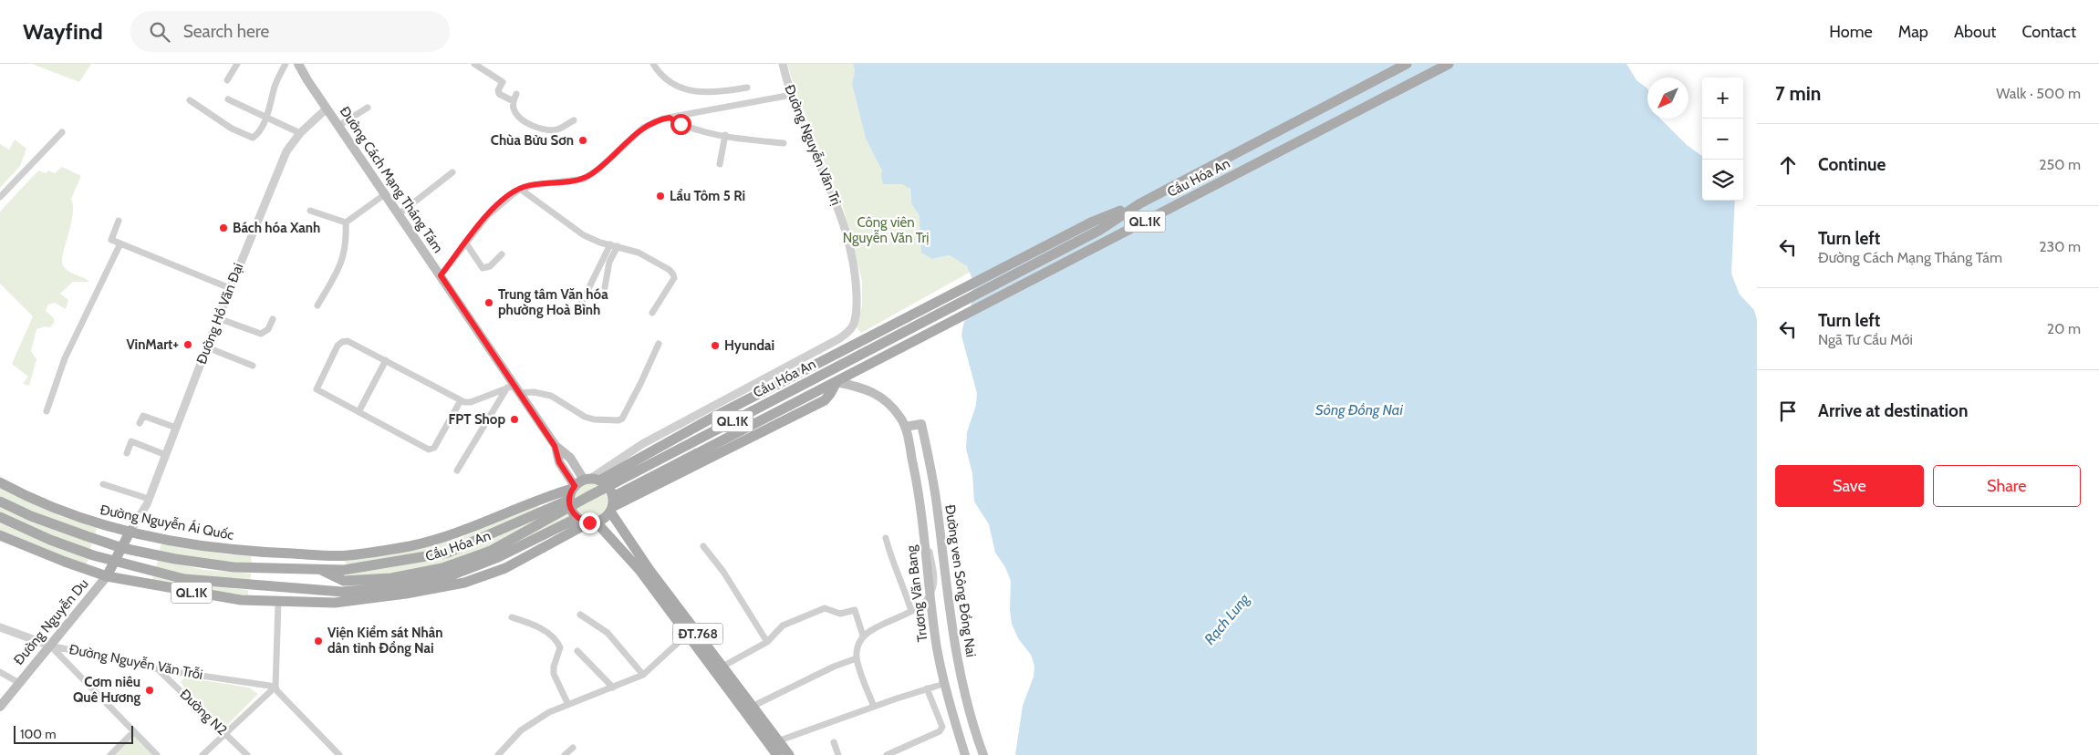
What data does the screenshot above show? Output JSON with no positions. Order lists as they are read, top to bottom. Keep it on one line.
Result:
{"streets":{"main road":["Cầu Hóa An","Đường Cách Mạng Tháng Tám","QL.1K","Đường Nguyễn Ái Quốc","Đường ven Sông Đồng Nai","Trương Văn Bang","Đường Nguyễn Du","ĐT.768"],"street":["Đường Nguyễn Văn Trị","Đường Hồ Văn Đại","Đường Nguyễn Văn Trỗi","Đường N2"]},"crossings":[["Đường Nguyễn Văn Trị","Đường Cách Mạng Tháng Tám"],["Đường Nguyễn Văn Trị","QL.1K"],["Đường Nguyễn Văn Trị","Đường Nguyễn Ái Quốc"],["Đường Nguyễn Văn Trị","ĐT.768"],["Cầu Hóa An","QL.1K"],["Đường Cách Mạng Tháng Tám","QL.1K"],["Đường Cách Mạng Tháng Tám","Đường Hồ Văn Đại"],["Đường Cách Mạng Tháng Tám","Đường Nguyễn Ái Quốc"],["Đường Cách Mạng Tháng Tám","ĐT.768"],["QL.1K","Đường Nguyễn Ái Quốc"],["QL.1K","Đường Nguyễn Du"],["QL.1K","ĐT.768"],["Đường Hồ Văn Đại","Đường Nguyễn Ái Quốc"],["Đường Nguyễn Ái Quốc","ĐT.768"],["Đường ven Sông Đồng Nai","Trương Văn Bang"],["Đường Nguyễn Du","Đường Nguyễn Văn Trỗi"],["Đường Nguyễn Văn Trỗi","Đường N2"]],"water":["Sông Đồng Nai","Rạch Lung"],"parks":["Công viên Nguyễn Văn Trị"],"places":["Chùa Bửu Sơn","Lẩu Tôm 5 Ri","Bách hóa Xanh","Trung tâm Văn hóa phường Hoà Bình","VinMart+","Hyundai","FPT Shop","Viện Kiểm sát Nhân dân tỉnh Đồng Nai","Cơm niêu Quê Hương"],"scale_bar":"100 m","north":"bottom left","page":{"header":"Wayfind","search":"Search here","nav":["Home","Map","About","Contact"],"heading":["7 min","Walk · 500 m"],"map_buttons":["+","−"],"list":[["Continue","250 m"],["Turn left","Đường Cách Mạng Tháng Tám","230 m"],["Turn left","Ngã Tư Cầu Mới","20 m"],"Arrive at destination"],"buttons":["Save","Share"],"scale":"100 m"}}
